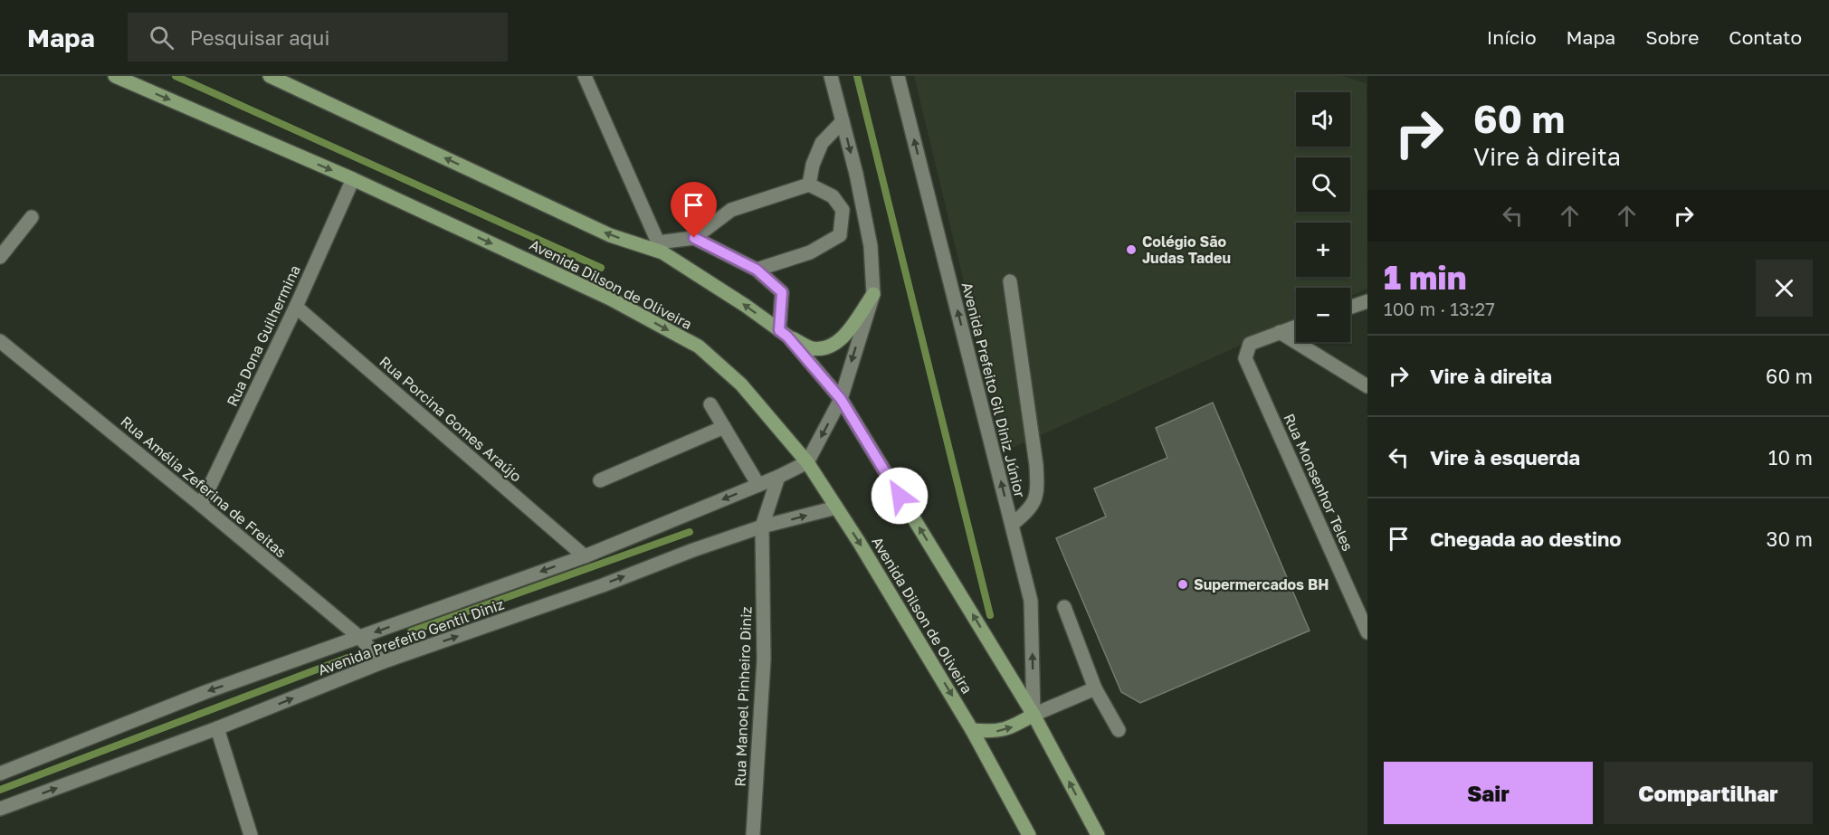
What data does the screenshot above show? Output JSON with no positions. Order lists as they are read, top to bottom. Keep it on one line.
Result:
{"streets":{"main road":["Avenida Dilson de Oliveira"],"street":["Rua Dona Guilhermina","Avenida Prefeito Gil Diniz Júnior","Rua Porcina Gomes Araújo","Rua Monsenhor Teles","Rua Amélia Zeferina de Freitas","Avenida Prefeito Gentil Diniz","Rua Manoel Pinheiro Diniz"]},"crossings":[["Avenida Dilson de Oliveira","Rua Dona Guilhermina"],["Avenida Dilson de Oliveira","Avenida Prefeito Gentil Diniz"],["Rua Dona Guilhermina","Rua Porcina Gomes Araújo"],["Rua Dona Guilhermina","Rua Amélia Zeferina de Freitas"],["Rua Porcina Gomes Araújo","Avenida Prefeito Gentil Diniz"],["Rua Amélia Zeferina de Freitas","Avenida Prefeito Gentil Diniz"],["Avenida Prefeito Gentil Diniz","Rua Manoel Pinheiro Diniz"]],"places":["Colégio São Judas Tadeu","Supermercados BH"],"page":{"header":"Mapa","search":"Pesquisar aqui","nav":["Início","Mapa","Sobre","Contato"],"turn":["60 m","Vire à direita"],"map_buttons":["+","−"],"heading":["1 min","100 m · 13:27"],"list":[{"name":"Vire à direita","value":"60 m"},{"name":"Vire à esquerda","value":"10 m"},{"name":"Chegada ao destino","value":"30 m"}],"buttons":["Sair","Compartilhar"]}}
